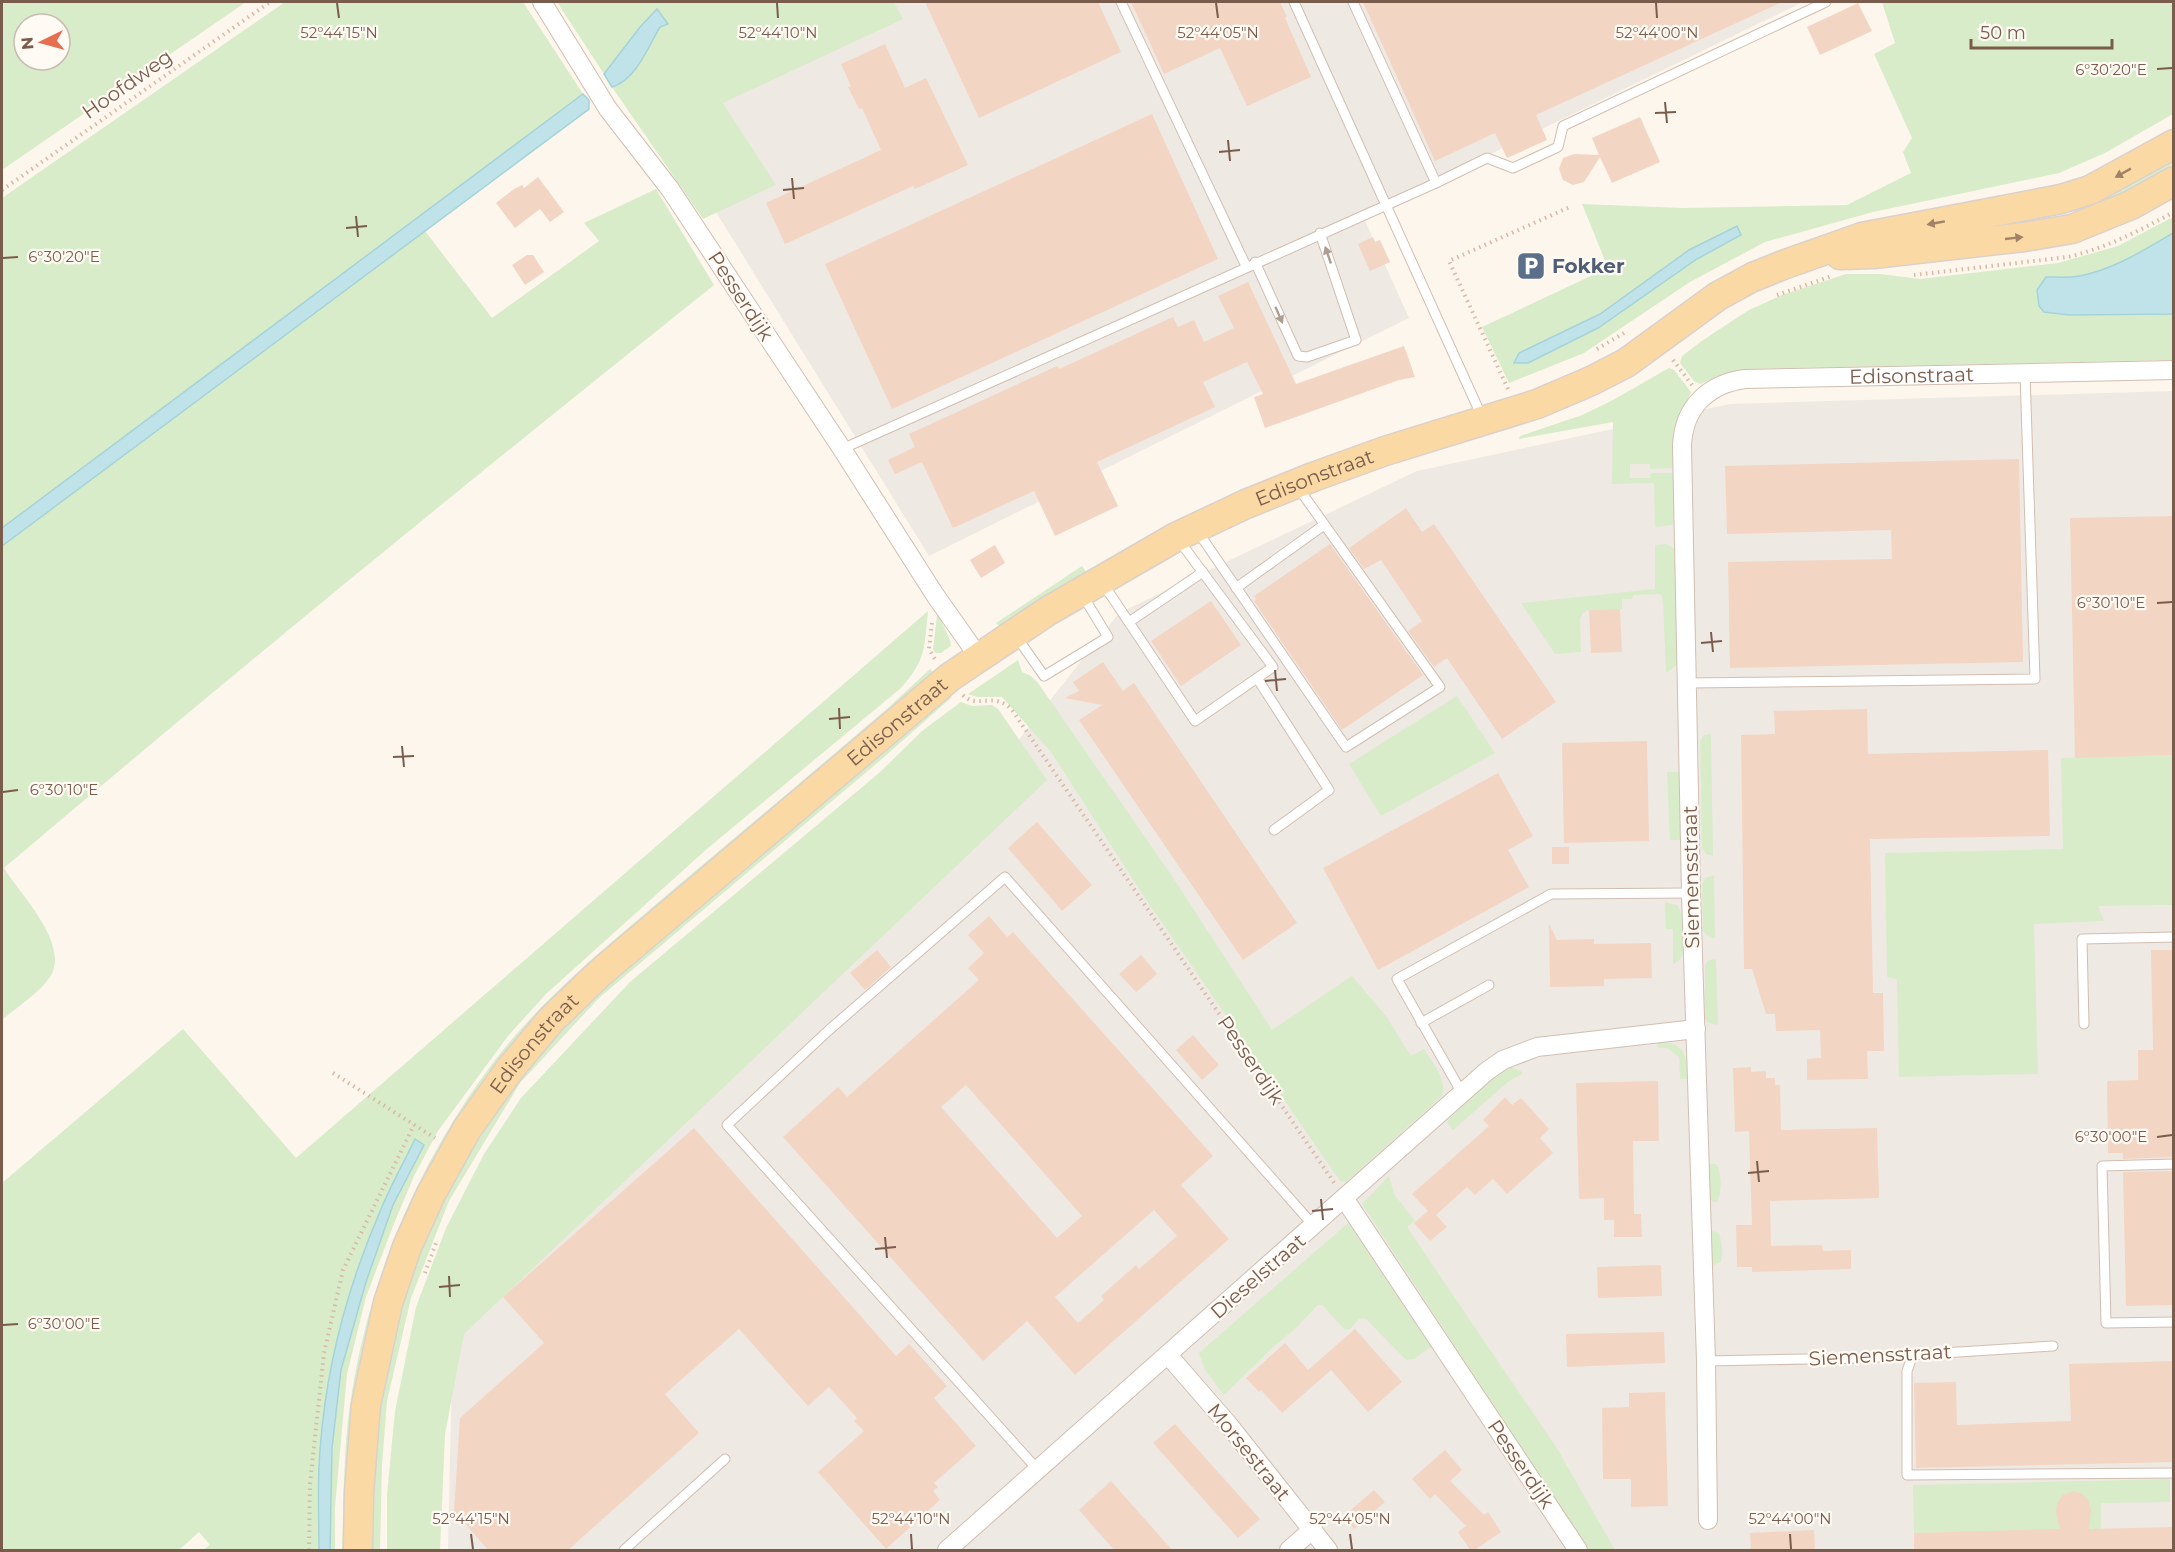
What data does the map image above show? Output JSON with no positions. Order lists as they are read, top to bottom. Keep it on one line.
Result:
{"streets":{"main road":["Edisonstraat"],"street":["Pesserdijk","Siemensstraat","Dieselstraat","Morsestraat"],"path":["Hoofdweg"]},"crossings":[["Pesserdijk","Edisonstraat"],["Pesserdijk","Dieselstraat"],["Edisonstraat","Siemensstraat"],["Siemensstraat","Dieselstraat"],["Dieselstraat","Morsestraat"]],"places":{"parking":["Fokker"]},"scale_bar":"50 m","north":"left","coordinates":["52°44'15\"N","52°44'10\"N","52°44'05\"N","52°44'00\"N","6°30'20\"E","6°30'10\"E","6°30'00\"E"]}
